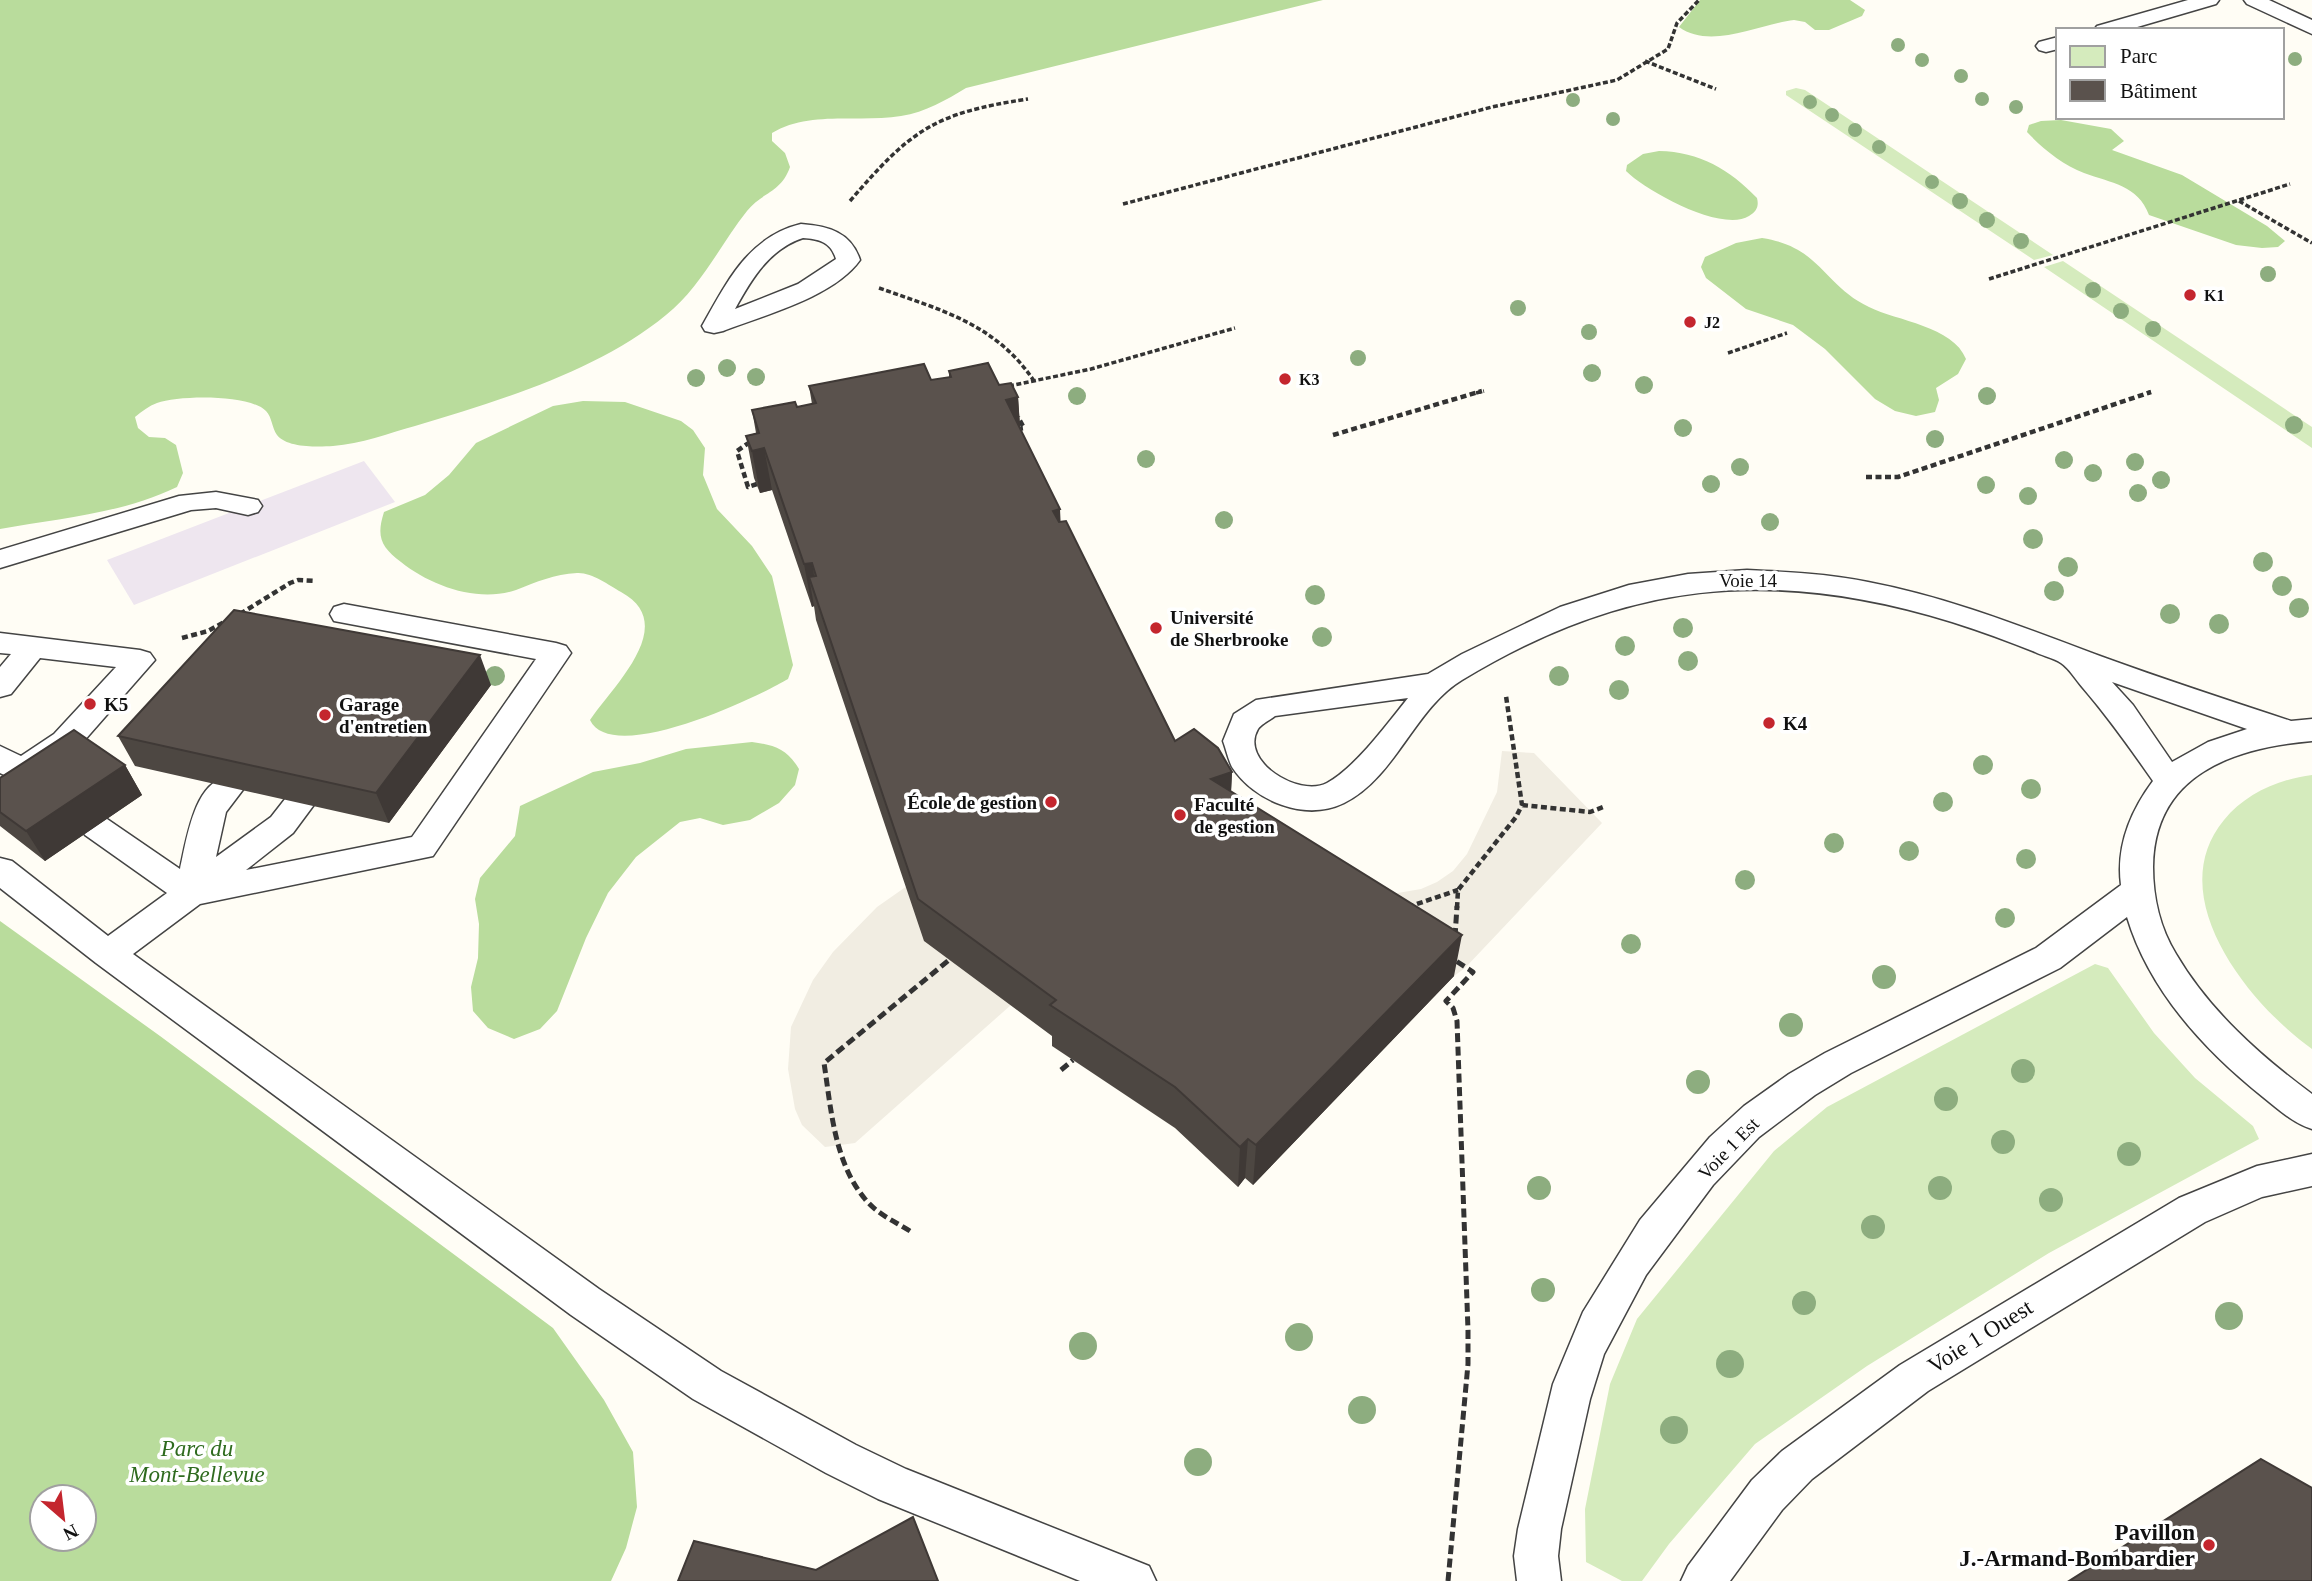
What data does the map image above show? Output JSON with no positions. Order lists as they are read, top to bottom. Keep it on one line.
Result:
{"streets":{"lane":["Voie 14","Voie 1 Est","Voie 1 Ouest"]},"parks":["Parc du Mont-Bellevue"],"places":["K1","J2","K3","Université de Sherbrooke","K5","Garage d'entretien","K4","École de gestion","Faculté de gestion","Pavillon J.-Armand-Bombardier"],"legend":["Parc","Bâtiment"],"north":"bottom right"}
